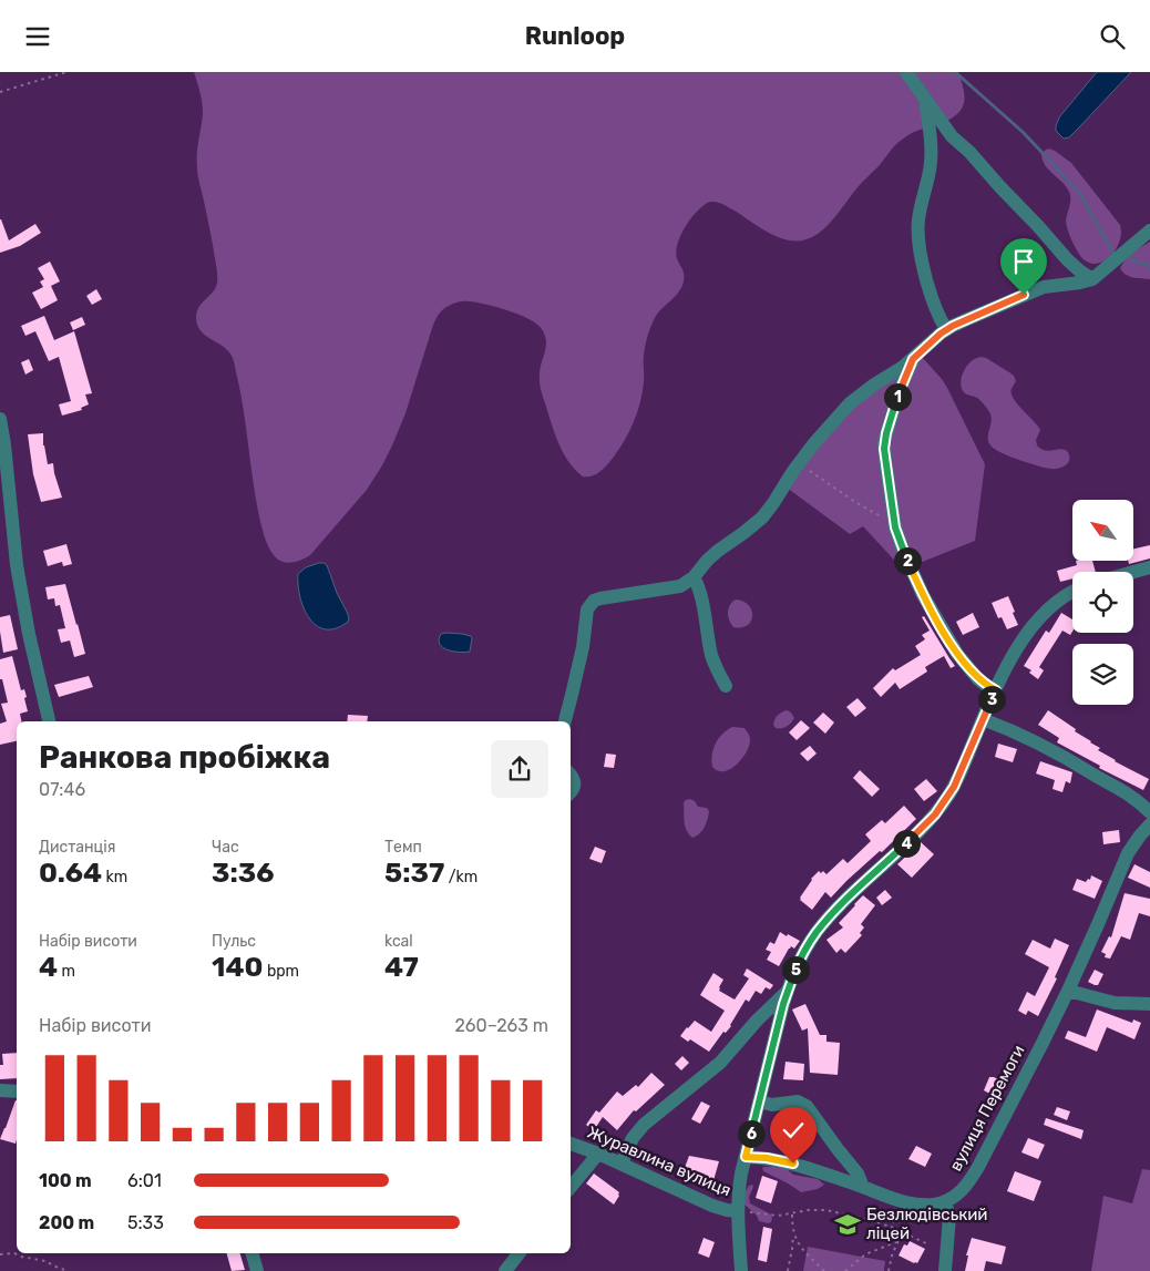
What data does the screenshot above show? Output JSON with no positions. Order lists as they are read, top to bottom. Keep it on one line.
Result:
{"streets":{"street":["вулиця Перемоги","Журавлина вулиця"]},"places":{"school or university":["Безлюдівський ліцей"]},"north":"top left","page":{"header":"Runloop","pins":["1","2","3","4","5","6"],"heading":["Ранкова пробіжка","07:46"],"stats":[["Дистанція","0.64 km"],["Час","3:36"],["Темп","5:37 /km"],["Набір висоти","4 m"],["Пульс","140 bpm"],["kcal","47"]],"chart":["Набір висоти","260–263 m"],"list":[{"name":"100 m","note":"6:01"},{"name":"200 m","note":"5:33"}]}}
